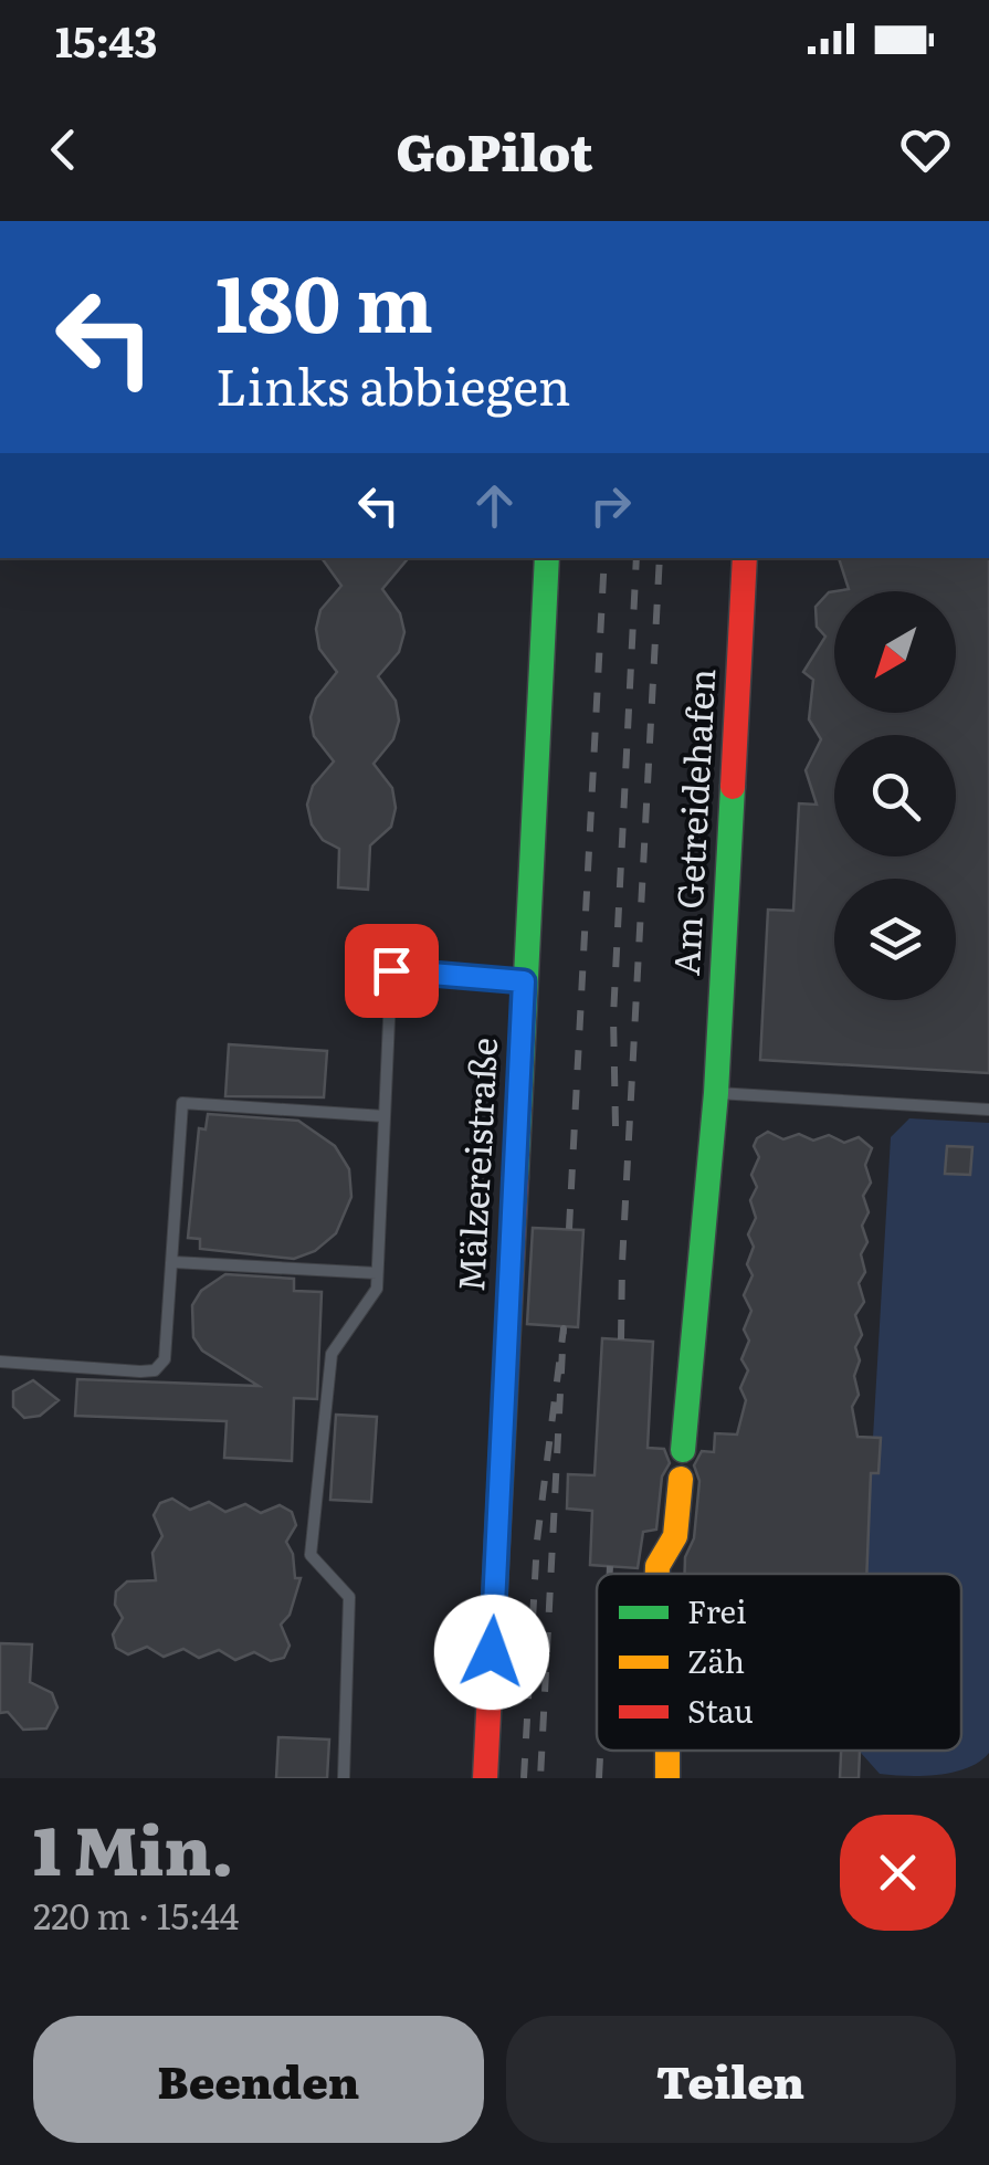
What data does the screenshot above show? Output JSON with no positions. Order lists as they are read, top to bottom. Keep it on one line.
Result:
{"streets":{"street":["Am Getreidehafen","Mälzereistraße"]},"legend":["Frei","Zäh","Stau"],"north":"bottom left","page":{"status":"15:43","header":"GoPilot","turn":["180 m","Links abbiegen"],"heading":["1 Min.","220 m · 15:44"],"buttons":["Beenden","Teilen"]}}
